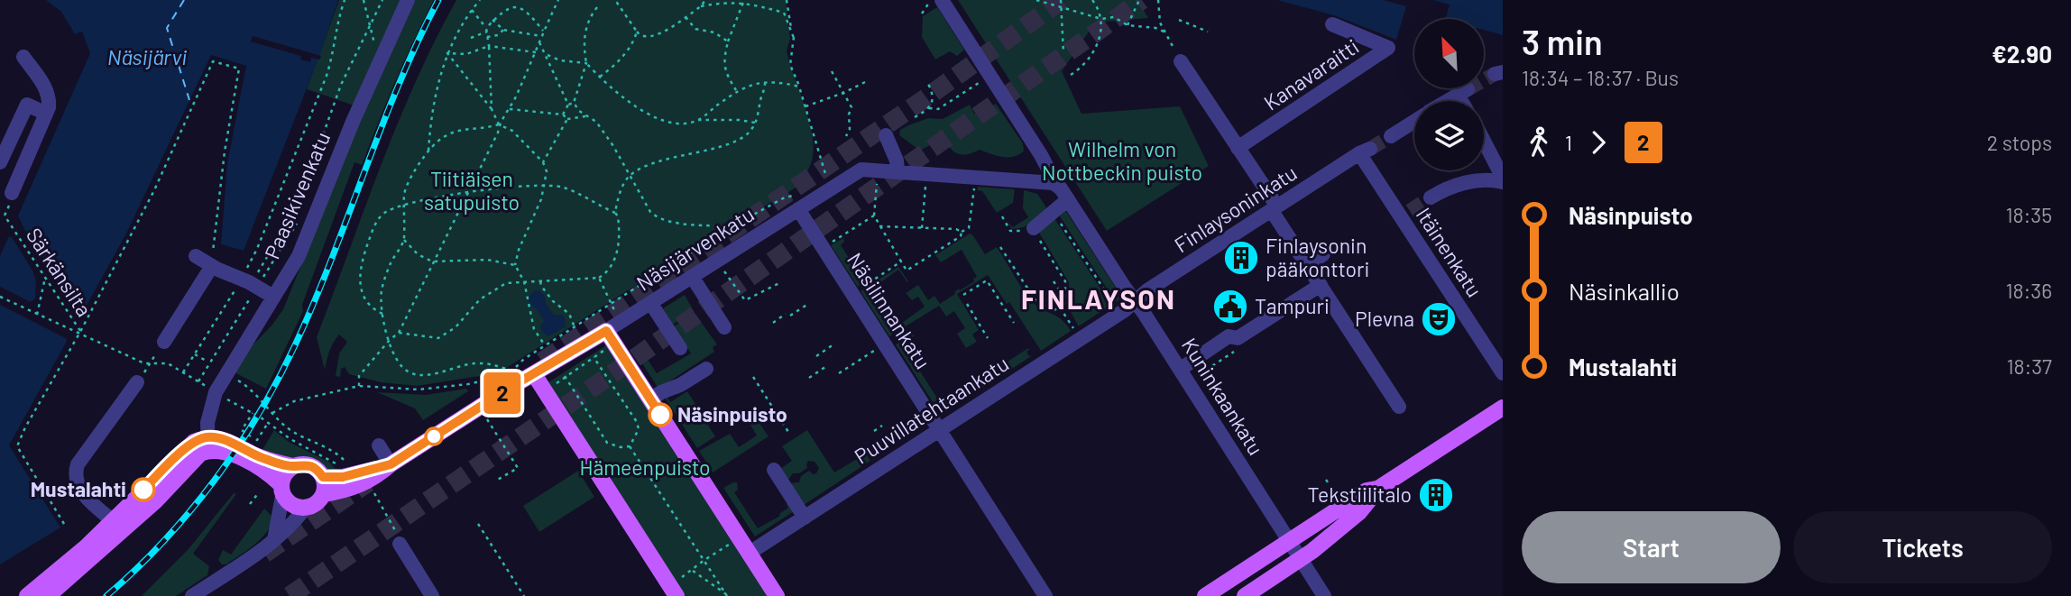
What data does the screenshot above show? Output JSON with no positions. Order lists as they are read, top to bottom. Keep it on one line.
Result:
{"streets":{"main road":["Näsijärvenkatu"],"street":["Kanavaraitti","Paasikivenkatu","Finlaysoninkatu","Itäinenkatu","Näsilinnankatu","Kuninkaankatu","Puuvillatehtaankatu"],"path":["Särkänsilta"]},"crossings":[["Finlaysoninkatu","Itäinenkatu"],["Finlaysoninkatu","Kuninkaankatu"],["Finlaysoninkatu","Puuvillatehtaankatu"],["Näsijärvenkatu","Näsilinnankatu"],["Näsijärvenkatu","Kuninkaankatu"],["Näsilinnankatu","Puuvillatehtaankatu"],["Kuninkaankatu","Puuvillatehtaankatu"]],"districts":["FINLAYSON"],"water":["Näsijärvi"],"parks":["Wilhelm von Nottbeckin puisto","Tiitiäisen satupuisto","Hämeenpuisto"],"places":{"building":["Finlaysonin pääkonttori","Tekstiilitalo"],"public building":["Tampuri"],"theatre":["Plevna"],"other":["Näsinpuisto","Mustalahti"]},"lines":["bus line 2"],"north":"top left","page":{"on_map":"2","heading":["3 min","18:34 – 18:37 · Bus","€2.90"],"legs":["1","2","2 stops"],"list":[{"name":"Näsinpuisto","value":"18:35"},{"name":"Näsinkallio","value":"18:36"},{"name":"Mustalahti","value":"18:37"}],"buttons":["Start","Tickets"]}}
